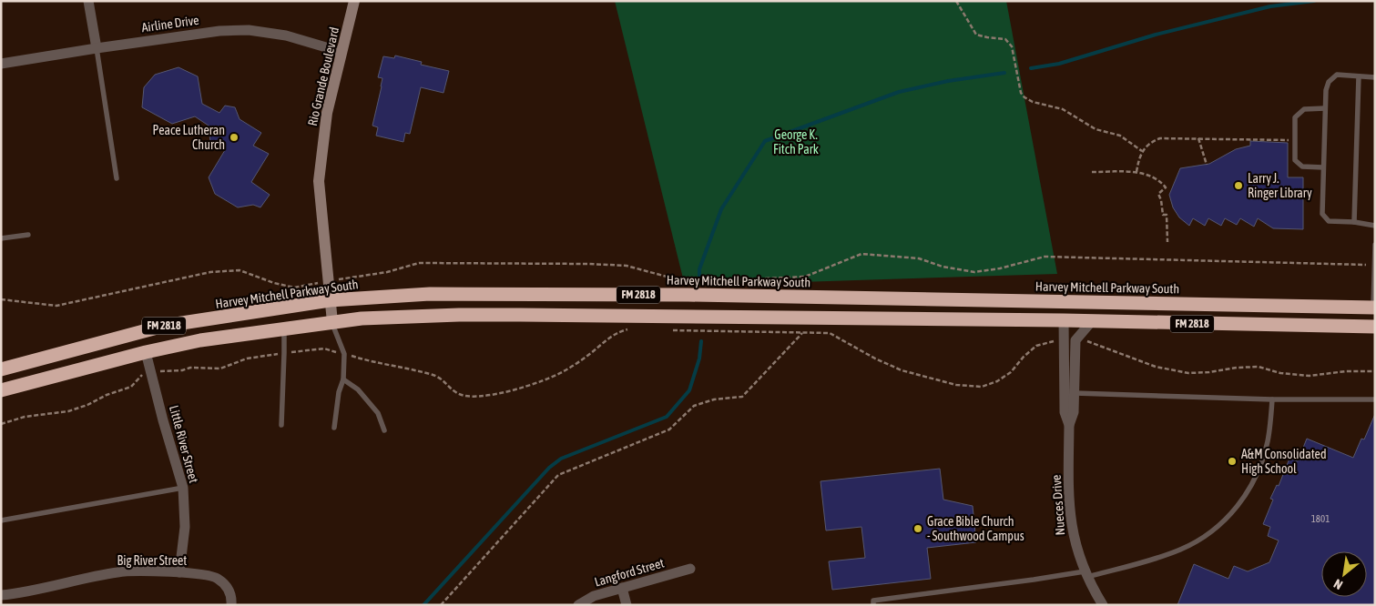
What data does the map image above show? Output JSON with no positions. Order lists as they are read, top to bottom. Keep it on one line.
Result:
{"streets":{"highway":["Harvey Mitchell Parkway South","FM 2818"],"street":["Airline Drive","Rio Grande Boulevard","Little River Street","Nueces Drive","Big River Street","Langford Street"]},"crossings":[["Airline Drive","Rio Grande Boulevard"],["Rio Grande Boulevard","Harvey Mitchell Parkway South"],["Rio Grande Boulevard","FM 2818"],["FM 2818","Little River Street"],["FM 2818","Nueces Drive"],["Little River Street","Big River Street"]],"parks":["George K. Fitch Park"],"places":["Peace Lutheran Church","Larry J. Ringer Library","A&M Consolidated High School","Grace Bible Church - Southwood Campus"],"house_numbers":["1801"],"north":"bottom left"}
